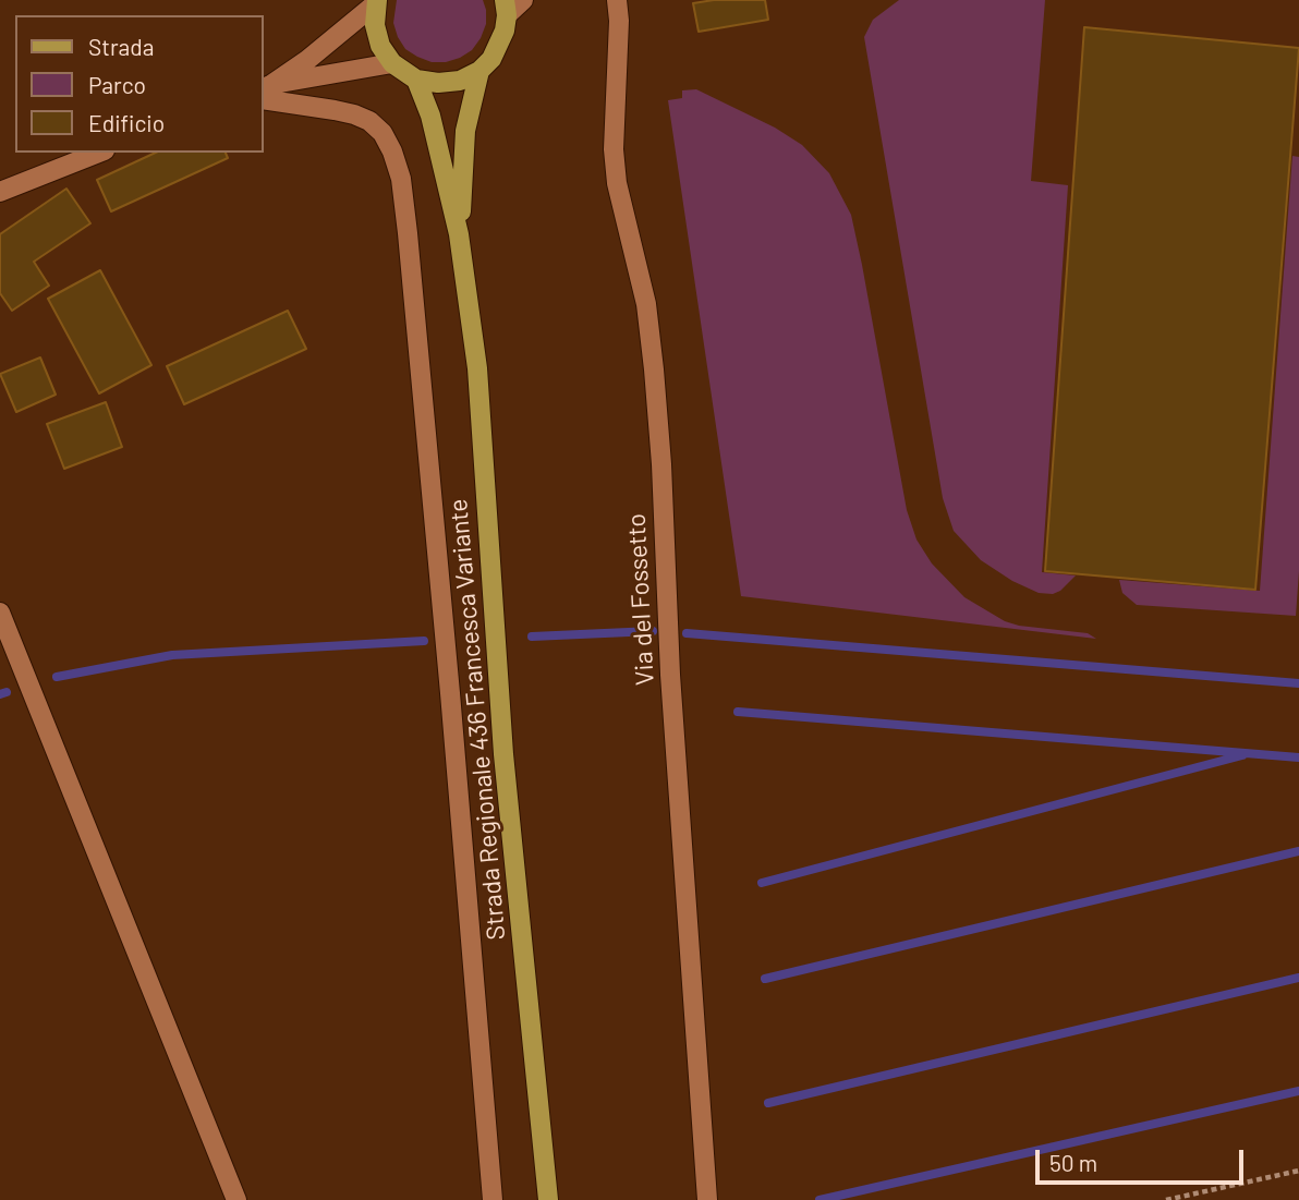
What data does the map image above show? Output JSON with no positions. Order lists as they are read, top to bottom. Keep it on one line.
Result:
{"streets":{"main road":["Strada Regionale 436 Francesca Variante"],"street":["Via del Fossetto"]},"legend":["Strada","Parco","Edificio"],"scale_bar":"50 m"}
